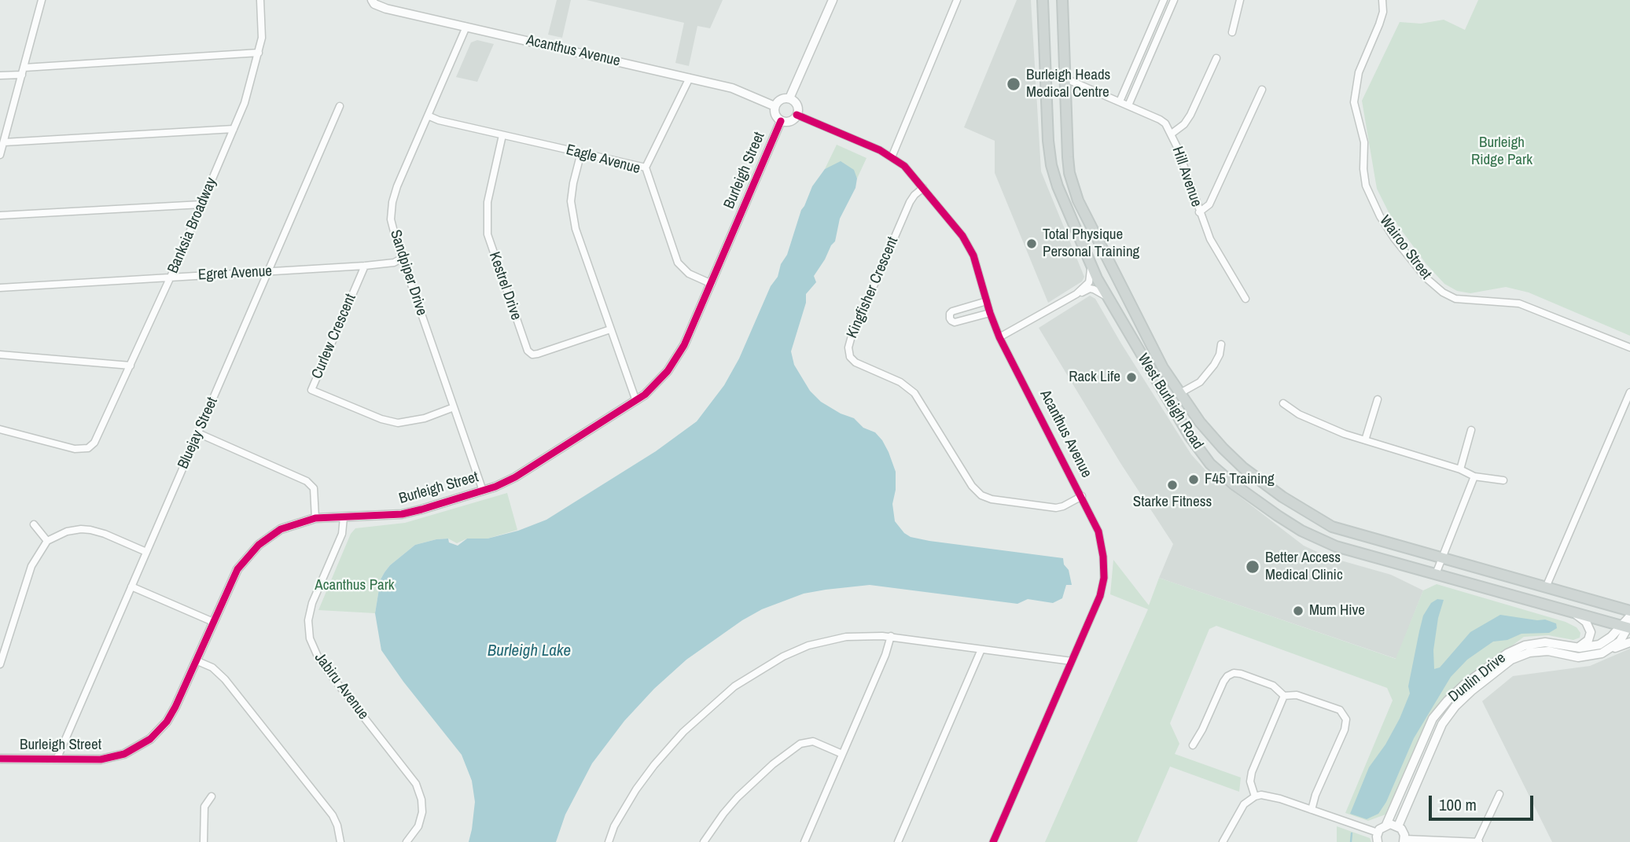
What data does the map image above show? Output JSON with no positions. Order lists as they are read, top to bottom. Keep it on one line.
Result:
{"streets":{"main road":["West Burleigh Road"],"street":["Acanthus Avenue","Eagle Avenue","Burleigh Street","Hill Avenue","Banksia Broadway","Wairoo Street","Sandpiper Drive","Egret Avenue","Kestrel Drive","Kingfisher Crescent","Curlew Crescent","Bluejay Street","Dunlin Drive","Jabiru Avenue"]},"crossings":[["Acanthus Avenue","Burleigh Street"],["Acanthus Avenue","Sandpiper Drive"],["Acanthus Avenue","Kingfisher Crescent"],["Eagle Avenue","Burleigh Street"],["Eagle Avenue","Sandpiper Drive"],["Eagle Avenue","Kestrel Drive"],["Burleigh Street","Sandpiper Drive"],["Burleigh Street","Bluejay Street"],["Burleigh Street","Jabiru Avenue"],["Banksia Broadway","Egret Avenue"],["Sandpiper Drive","Egret Avenue"],["Sandpiper Drive","Curlew Crescent"],["Egret Avenue","Curlew Crescent"],["Egret Avenue","Bluejay Street"],["West Burleigh Road","Dunlin Drive"]],"water":["Burleigh Lake"],"parks":["Burleigh Ridge Park","Acanthus Park"],"places":["Burleigh Heads Medical Centre","Total Physique Personal Training","Rack Life","F45 Training","Starke Fitness","Better Access Medical Clinic","Mum Hive"],"scale_bar":"100 m"}
